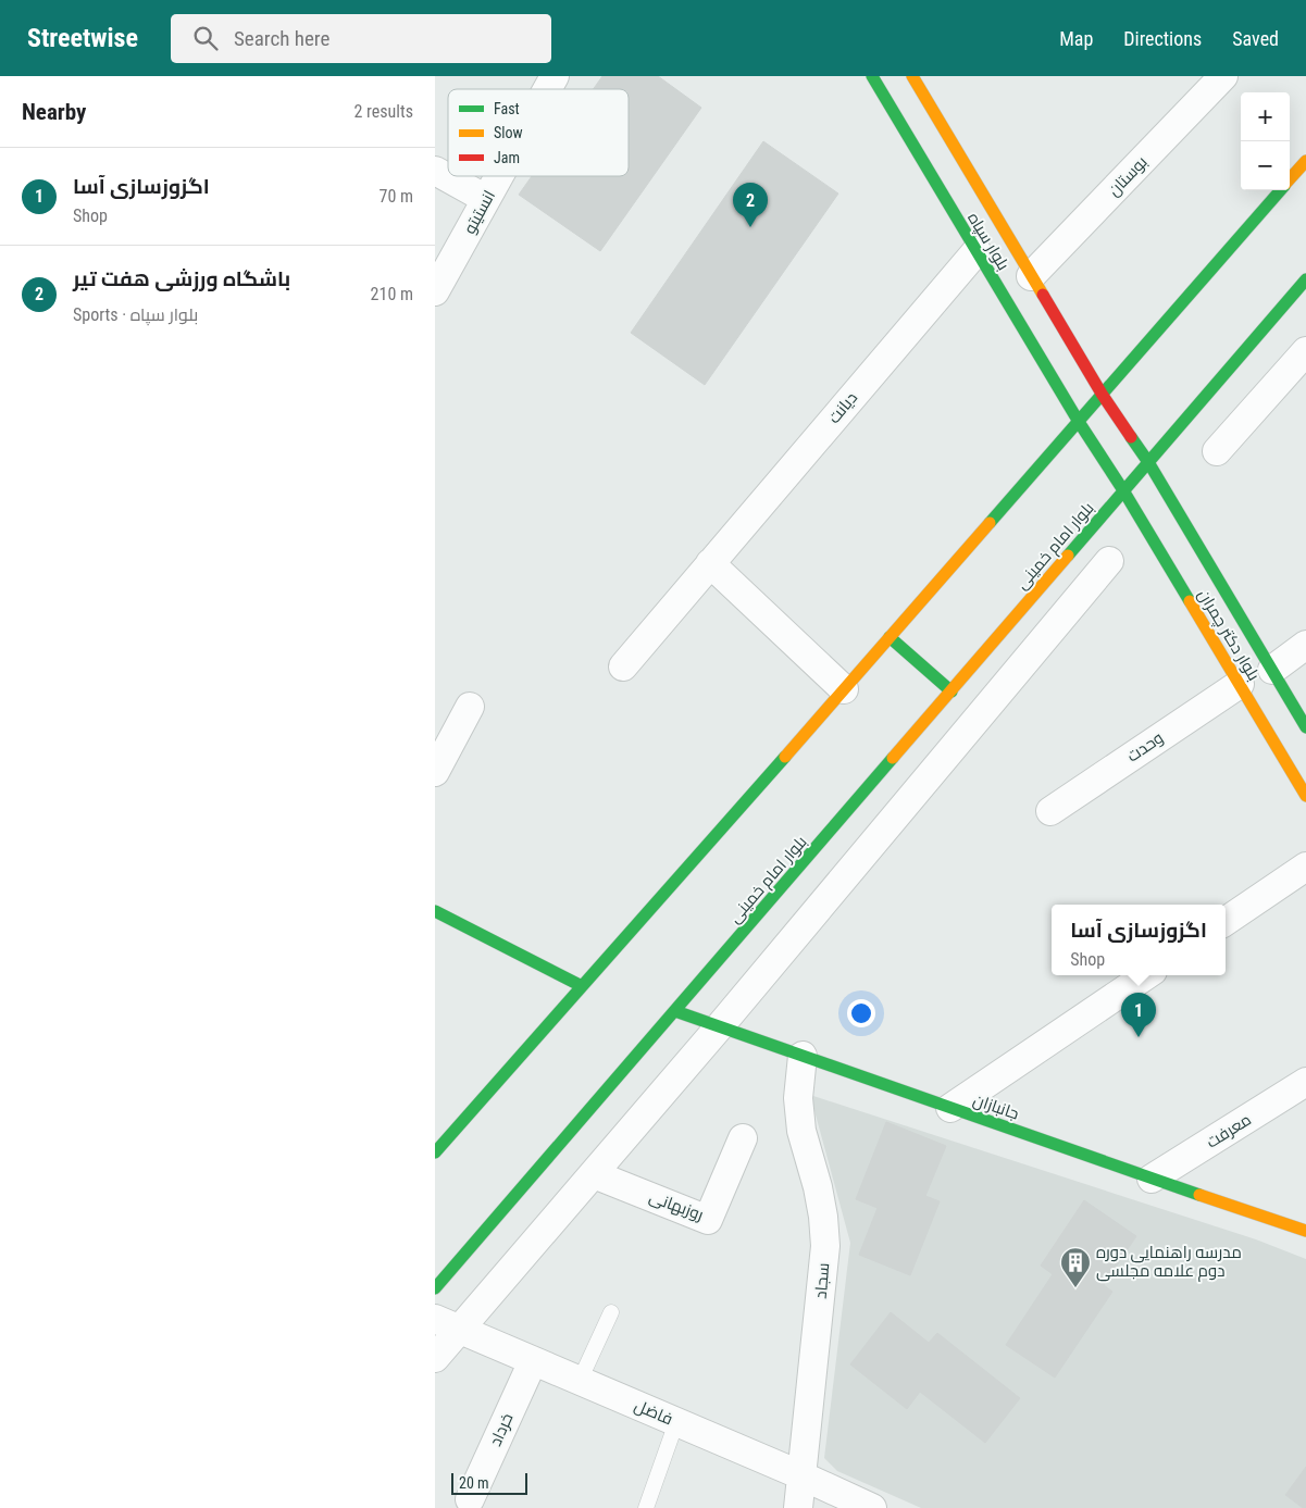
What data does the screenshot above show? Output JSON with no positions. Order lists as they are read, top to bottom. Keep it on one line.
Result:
{"streets":{"main road":["بلوار سپاه","بلوار امام خمینی","بلوار دکتر چمران","جانبازان"],"street":["بوستان","انستیتو","دیانت","وحدت","معرفت","روزبهانی","سجاد","فاضل","خرداد"]},"crossings":[["بوستان","بلوار سپاه"],["بلوار سپاه","دیانت"],["بلوار سپاه","بلوار امام خمینی"],["بلوار سپاه","بلوار دکتر چمران"],["بلوار امام خمینی","بلوار دکتر چمران"],["بلوار امام خمینی","جانبازان"],["بلوار دکتر چمران","وحدت"],["جانبازان","معرفت"],["جانبازان","سجاد"],["سجاد","فاضل"],["فاضل","خرداد"]],"places":{"building":["مدرسه راهنمایی دوره دوم علامه مجلسی"]},"legend":["Fast","Slow","Jam"],"scale_bar":"20 m","page":{"header":"Streetwise","search":"Search here","nav":["Map","Directions","Saved"],"heading":["Nearby","2 results"],"map_buttons":["+","−"],"list":[{"mark":"1","name":"اگزوزسازی آسا","note":"Shop","value":"70 m"},{"mark":"2","name":"باشگاه ورزشی هفت تیر","note":"Sports · بلوار سپاه","value":"210 m"}],"pins":["2","1"],"popup":["اگزوزسازی آسا","Shop"],"scale":"20 m"}}
